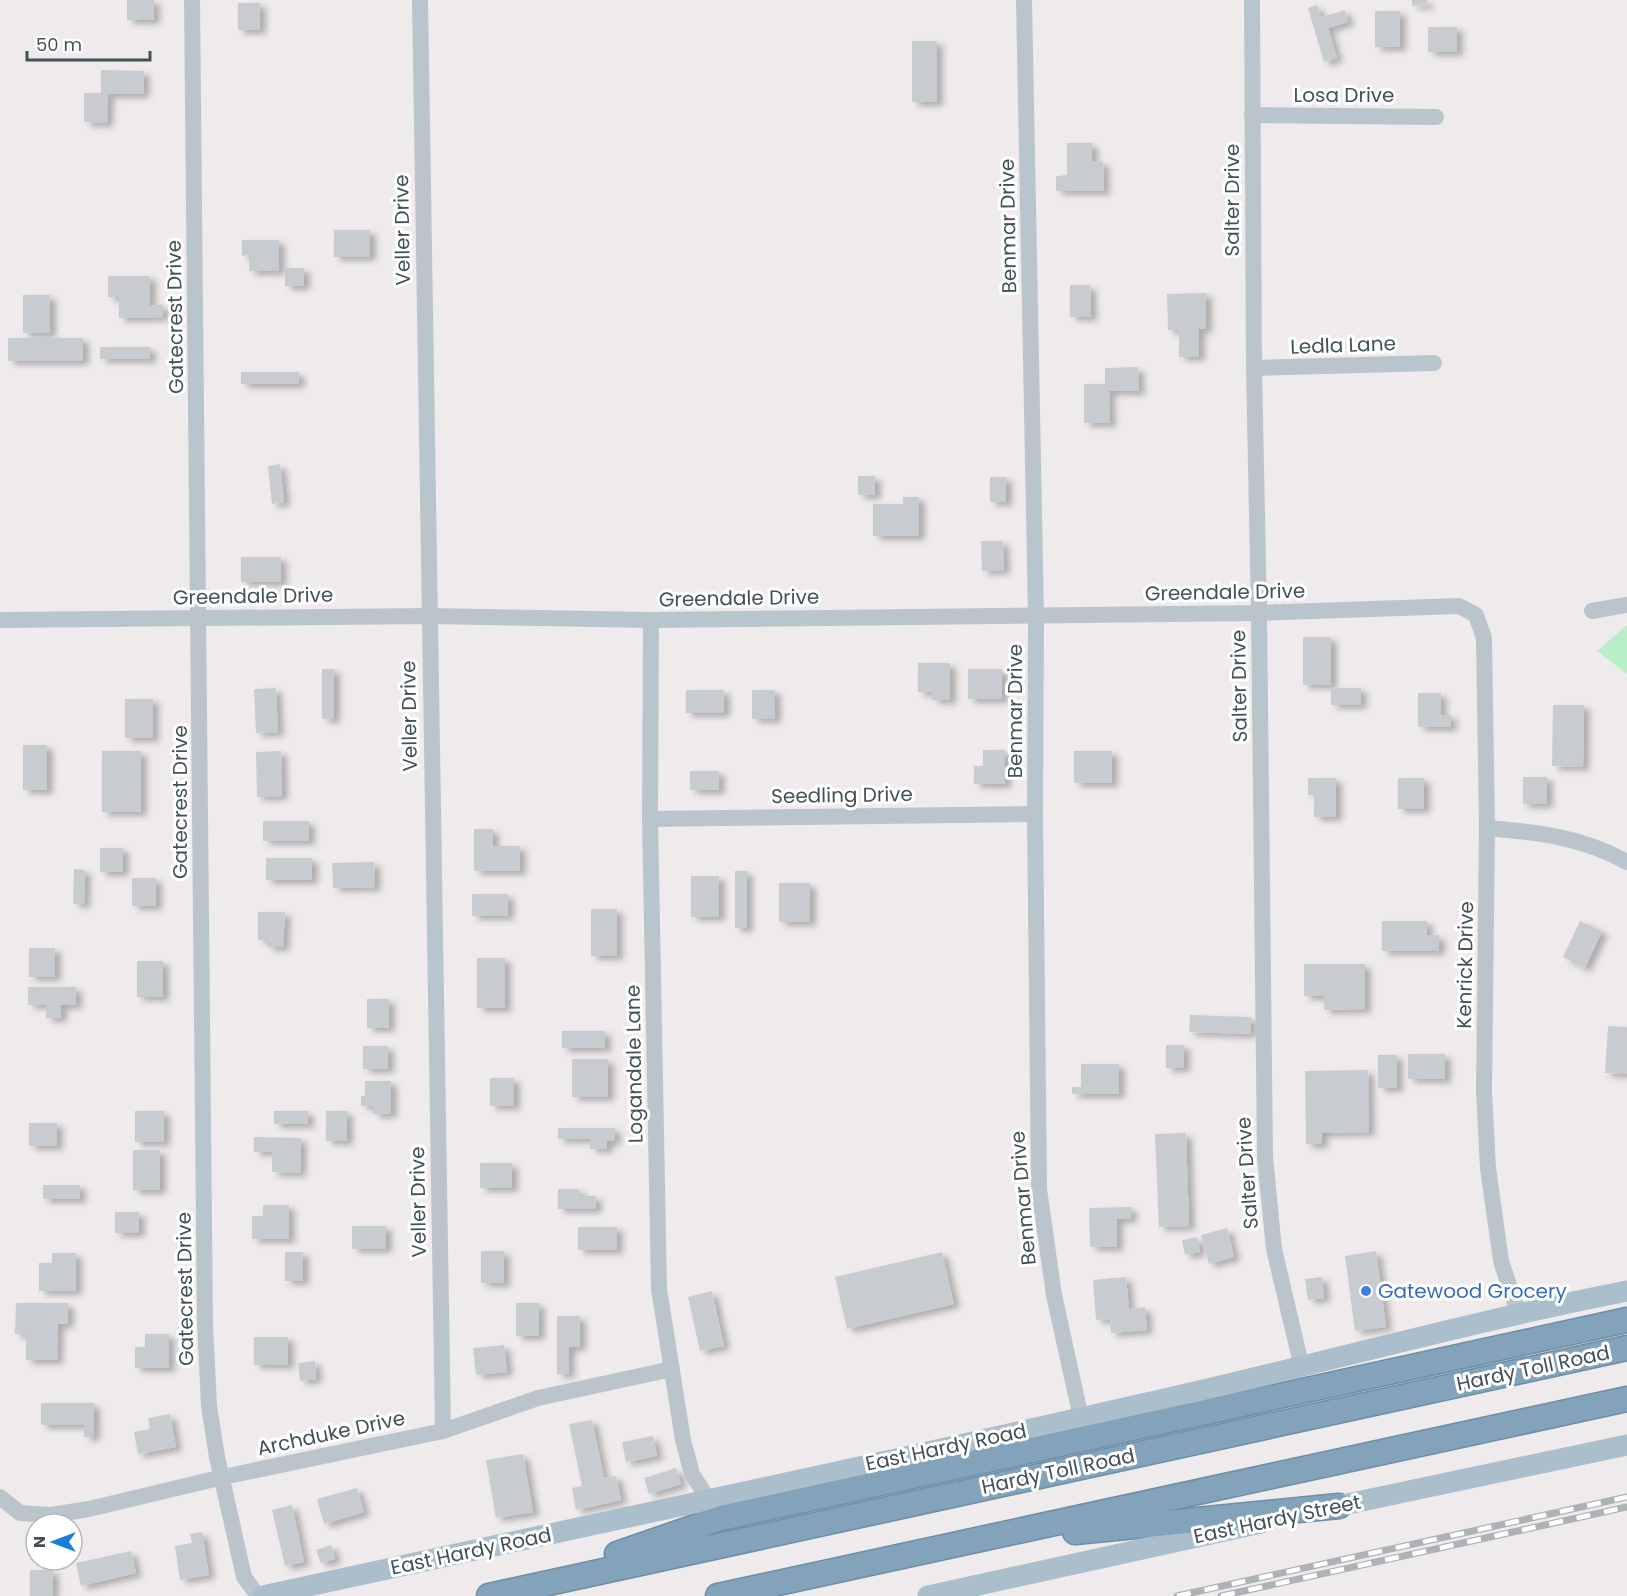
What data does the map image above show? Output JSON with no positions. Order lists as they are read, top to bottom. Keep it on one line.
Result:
{"streets":{"highway":["Hardy Toll Road"],"main road":["East Hardy Road","East Hardy Street"],"street":["Losa Drive","Salter Drive","Benmar Drive","Veller Drive","Gatecrest Drive","Ledla Lane","Greendale Drive","Seedling Drive","Kenrick Drive","Logandale Lane","Archduke Drive"]},"crossings":[["Losa Drive","Salter Drive"],["Salter Drive","Ledla Lane"],["Salter Drive","Greendale Drive"],["Salter Drive","East Hardy Road"],["Benmar Drive","Greendale Drive"],["Benmar Drive","Seedling Drive"],["Benmar Drive","East Hardy Road"],["Veller Drive","Greendale Drive"],["Veller Drive","Archduke Drive"],["Gatecrest Drive","Greendale Drive"],["Gatecrest Drive","Archduke Drive"],["Greendale Drive","Kenrick Drive"],["Greendale Drive","Logandale Lane"],["Seedling Drive","Logandale Lane"],["Kenrick Drive","East Hardy Road"],["Logandale Lane","Archduke Drive"],["Logandale Lane","East Hardy Road"]],"places":["Gatewood Grocery"],"scale_bar":"50 m","north":"left"}
